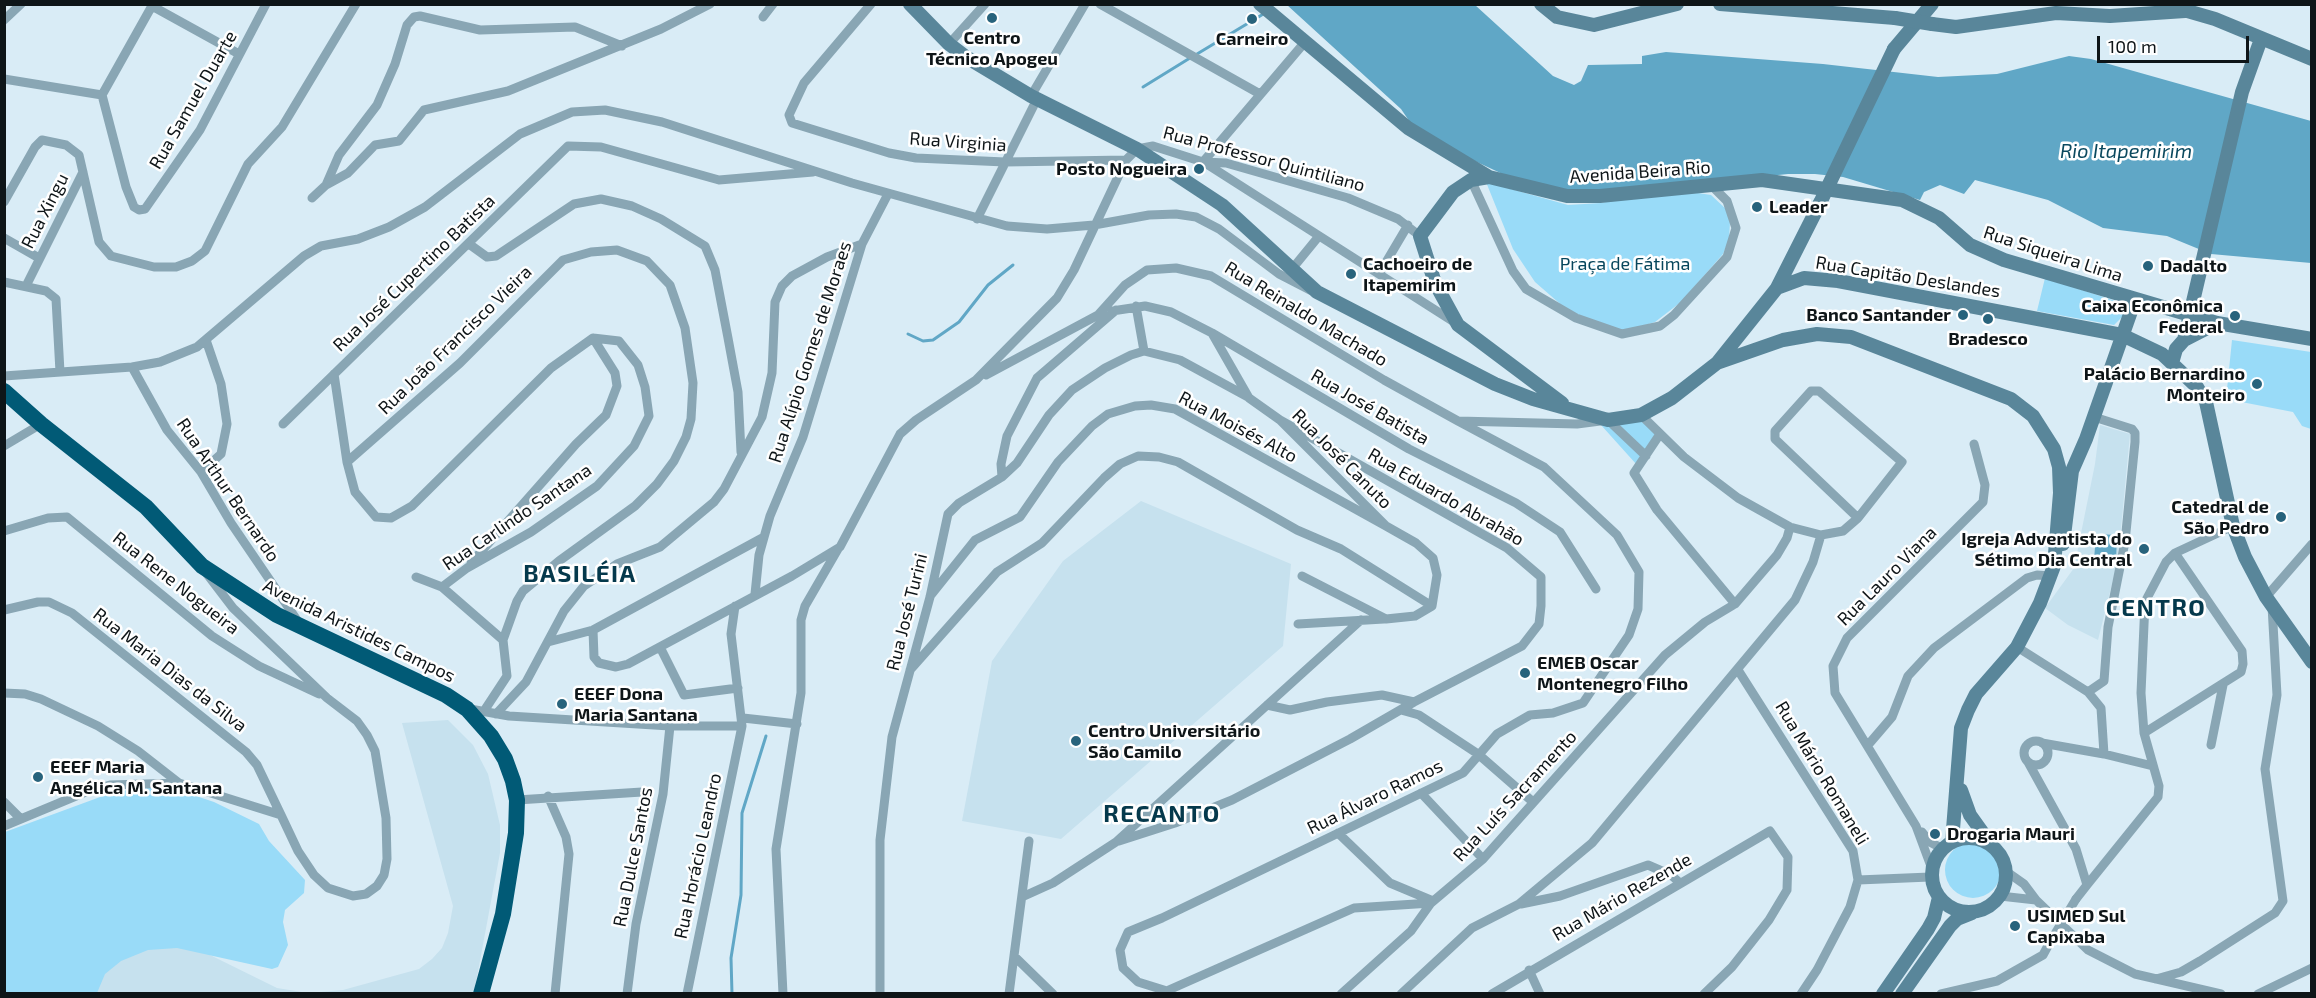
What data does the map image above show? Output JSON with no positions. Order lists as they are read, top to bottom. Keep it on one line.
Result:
{"streets":{"highway":["Avenida Aristides Campos"],"main road":["Rua Professor Quintiliano","Avenida Beira Rio","Rua Siqueira Lima","Rua Capitão Deslandes"],"street":["Rua Samuel Duarte","Rua Virginia","Rua Xingu","Rua José Cupertino Batista","Rua Reinaldo Machado","Rua João Francisco Vieira","Rua Alípio Gomes de Moraes","Rua José Batista","Rua Moisés Alto","Rua José Canuto","Rua Arthur Bernardo","Rua Eduardo Abrahão","Rua Carlindo Santana","Rua Lauro Viana","Rua Rene Nogueira","Rua José Turini","Rua Maria Dias da Silva","Rua Mário Romaneli","Rua Luís Sacramento","Rua Álvaro Ramos","Rua Horácio Leandro","Rua Dulce Santos","Rua Mário Rezende"]},"crossings":[["Avenida Beira Rio","Rua Siqueira Lima"],["Rua Reinaldo Machado","Rua José Batista"],["Rua Reinaldo Machado","Rua Álvaro Ramos"],["Rua José Batista","Rua José Canuto"],["Rua Moisés Alto","Rua José Canuto"],["Rua Moisés Alto","Rua José Turini"],["Rua José Canuto","Rua Eduardo Abrahão"],["Rua Arthur Bernardo","Avenida Aristides Campos"],["Rua Rene Nogueira","Rua Maria Dias da Silva"]],"districts":["BASILÉIA","CENTRO","RECANTO"],"water":["Rio Itapemirim"],"parks":["Praça de Fátima"],"places":["Centro Técnico Apogeu","Carneiro","Posto Nogueira","Leader","Dadalto","Cachoeiro de Itapemirim","Banco Santander","Caixa Econômica Federal","Bradesco","Palácio Bernardino Monteiro","Catedral de São Pedro","Igreja Adventista do Sétimo Dia Central","EMEB Oscar Montenegro Filho","EEEF Dona Maria Santana","Centro Universitário São Camilo","EEEF Maria Angélica M. Santana","Drogaria Mauri","USIMED Sul Capixaba"],"scale_bar":"100 m"}
